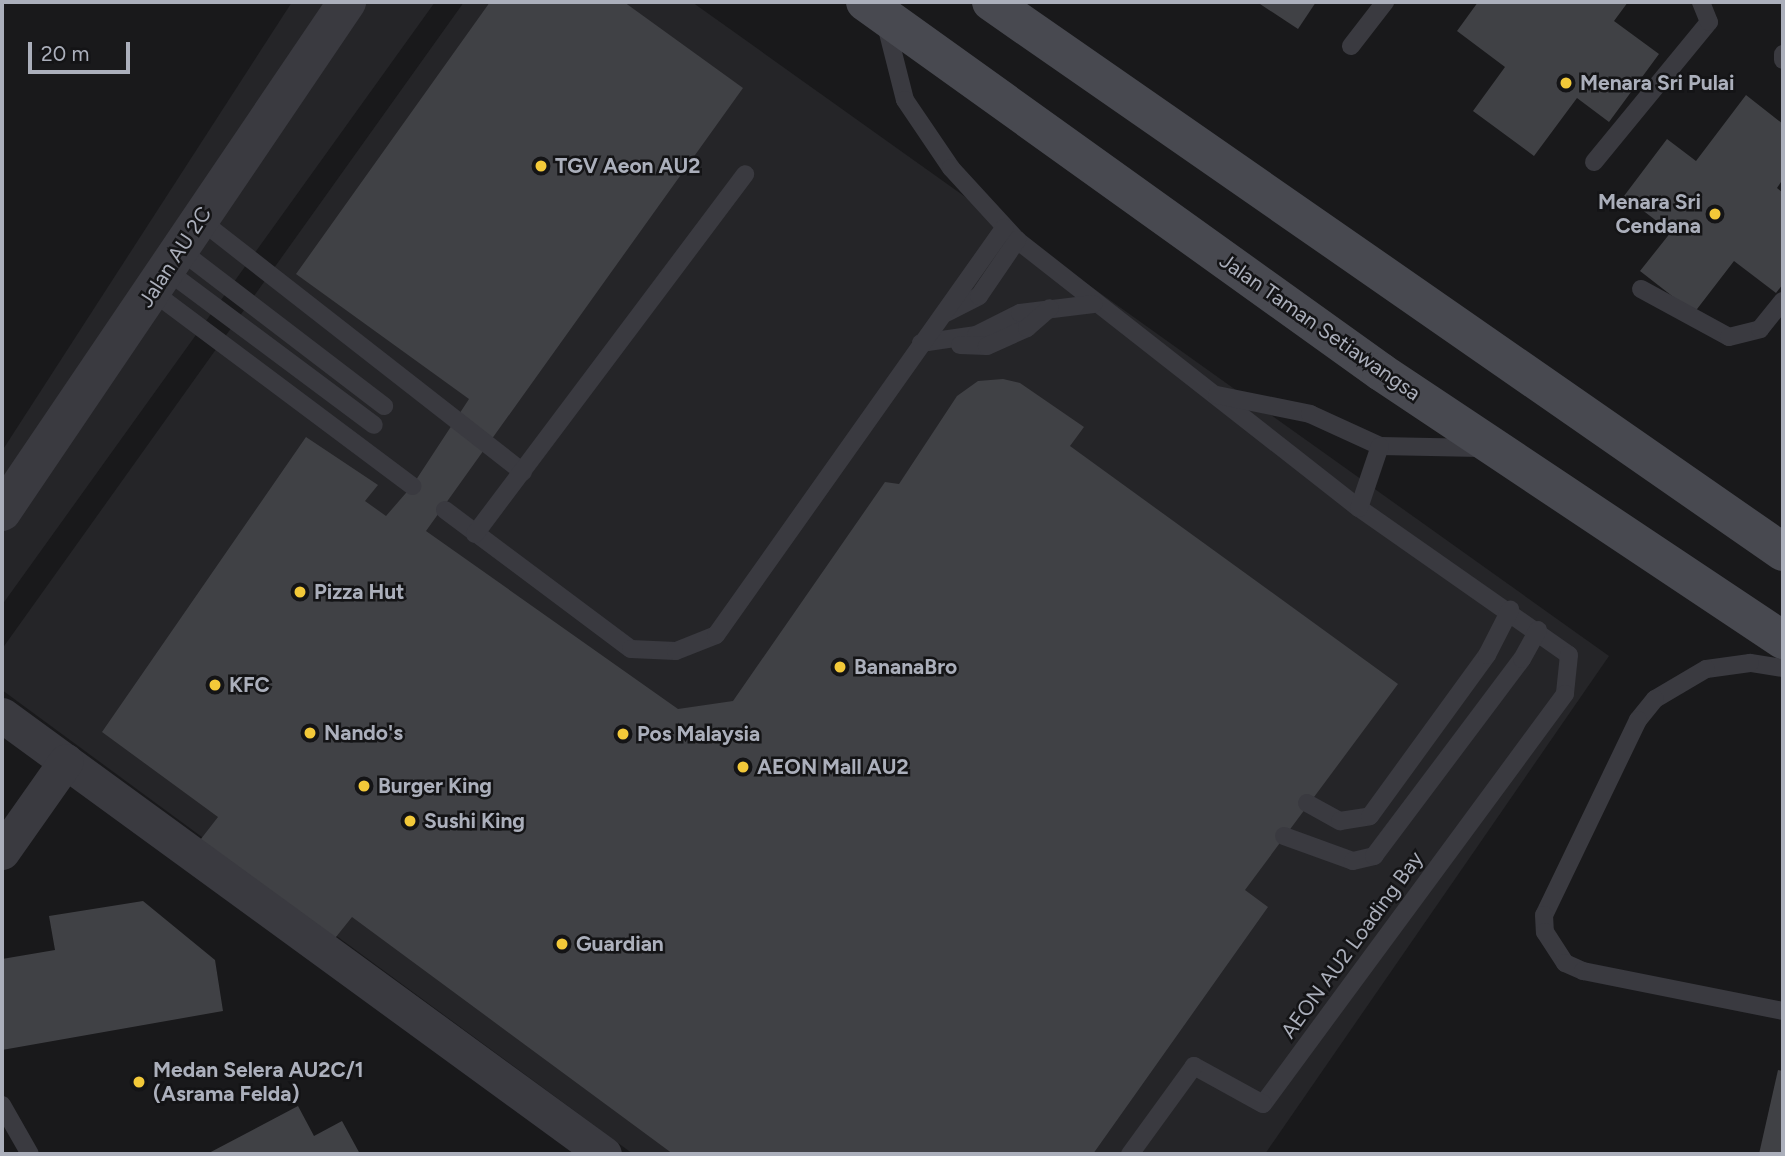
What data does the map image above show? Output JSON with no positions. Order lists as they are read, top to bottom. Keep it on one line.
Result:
{"streets":{"main road":["Jalan Taman Setiawangsa"],"street":["Jalan AU 2C"],"lane":["AEON AU2 Loading Bay"]},"places":["Menara Sri Pulai","TGV Aeon AU2","Menara Sri Cendana","Pizza Hut","BananaBro","KFC","Nando's","Pos Malaysia","AEON Mall AU2","Burger King","Sushi King","Guardian","Medan Selera AU2C/1 (Asrama Felda)"],"scale_bar":"20 m"}
